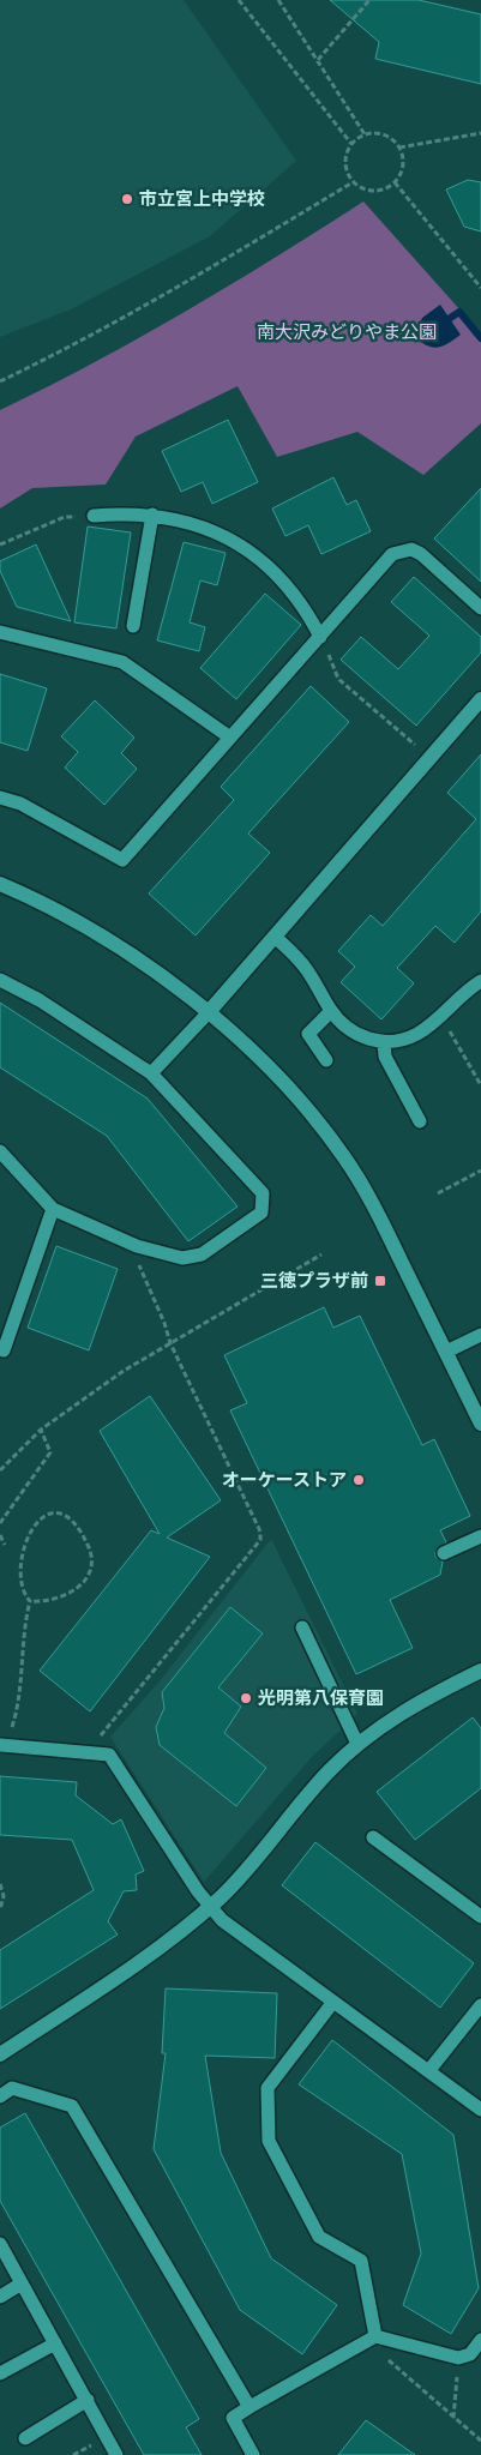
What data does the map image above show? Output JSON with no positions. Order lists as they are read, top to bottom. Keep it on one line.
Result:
{"parks":["南大沢みどりやま公園"],"places":{"other":["市立宮上中学校","オーケーストア","光明第八保育園"],"transit":["三徳プラザ前"]}}
